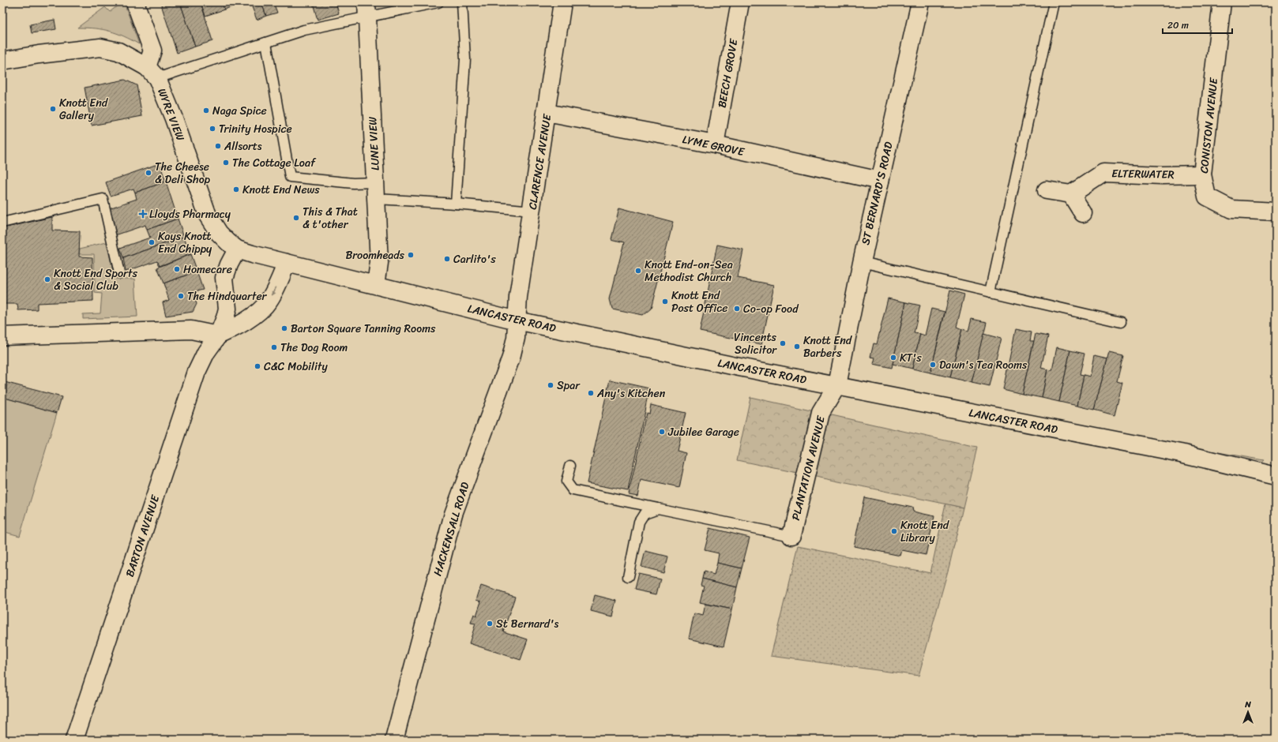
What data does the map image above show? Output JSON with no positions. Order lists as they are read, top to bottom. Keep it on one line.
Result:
{"streets":{"street":["BEECH GROVE","WYRE VIEW","CONISTON AVENUE","LUNE VIEW","LYME GROVE","CLARENCE AVENUE","ELTERWATER","ST BERNARD'S ROAD","LANCASTER ROAD","PLANTATION AVENUE","HACKENSALL ROAD","BARTON AVENUE"]},"crossings":[["BEECH GROVE","LYME GROVE"],["WYRE VIEW","LANCASTER ROAD"],["CONISTON AVENUE","ELTERWATER"],["LUNE VIEW","LANCASTER ROAD"],["LYME GROVE","CLARENCE AVENUE"],["LYME GROVE","ST BERNARD'S ROAD"],["CLARENCE AVENUE","LANCASTER ROAD"],["CLARENCE AVENUE","HACKENSALL ROAD"],["ST BERNARD'S ROAD","LANCASTER ROAD"],["ST BERNARD'S ROAD","PLANTATION AVENUE"],["LANCASTER ROAD","PLANTATION AVENUE"],["LANCASTER ROAD","HACKENSALL ROAD"]],"places":{"other":["Knott End Gallery","Naga Spice","Trinity Hospice","Allsorts","The Cottage Loaf","The Cheese & Deli Shop","Knott End News","This & That & t'other","Kays Knott End Chippy","Broomheads","Carlito's","Homecare","Knott End-on-Sea Methodist Church","Knott End Sports & Social Club","The Hindquarter","Knott End Post Office","Co-op Food","Barton Square Tanning Rooms","Vincents Solicitor","Knott End Barbers","The Dog Room","KT's","Dawn's Tea Rooms","C&C Mobility","Spar","Any's Kitchen","Jubilee Garage","Knott End Library","St Bernard's"],"health":["Lloyds Pharmacy"]},"scale_bar":"20 m","north":"top"}
